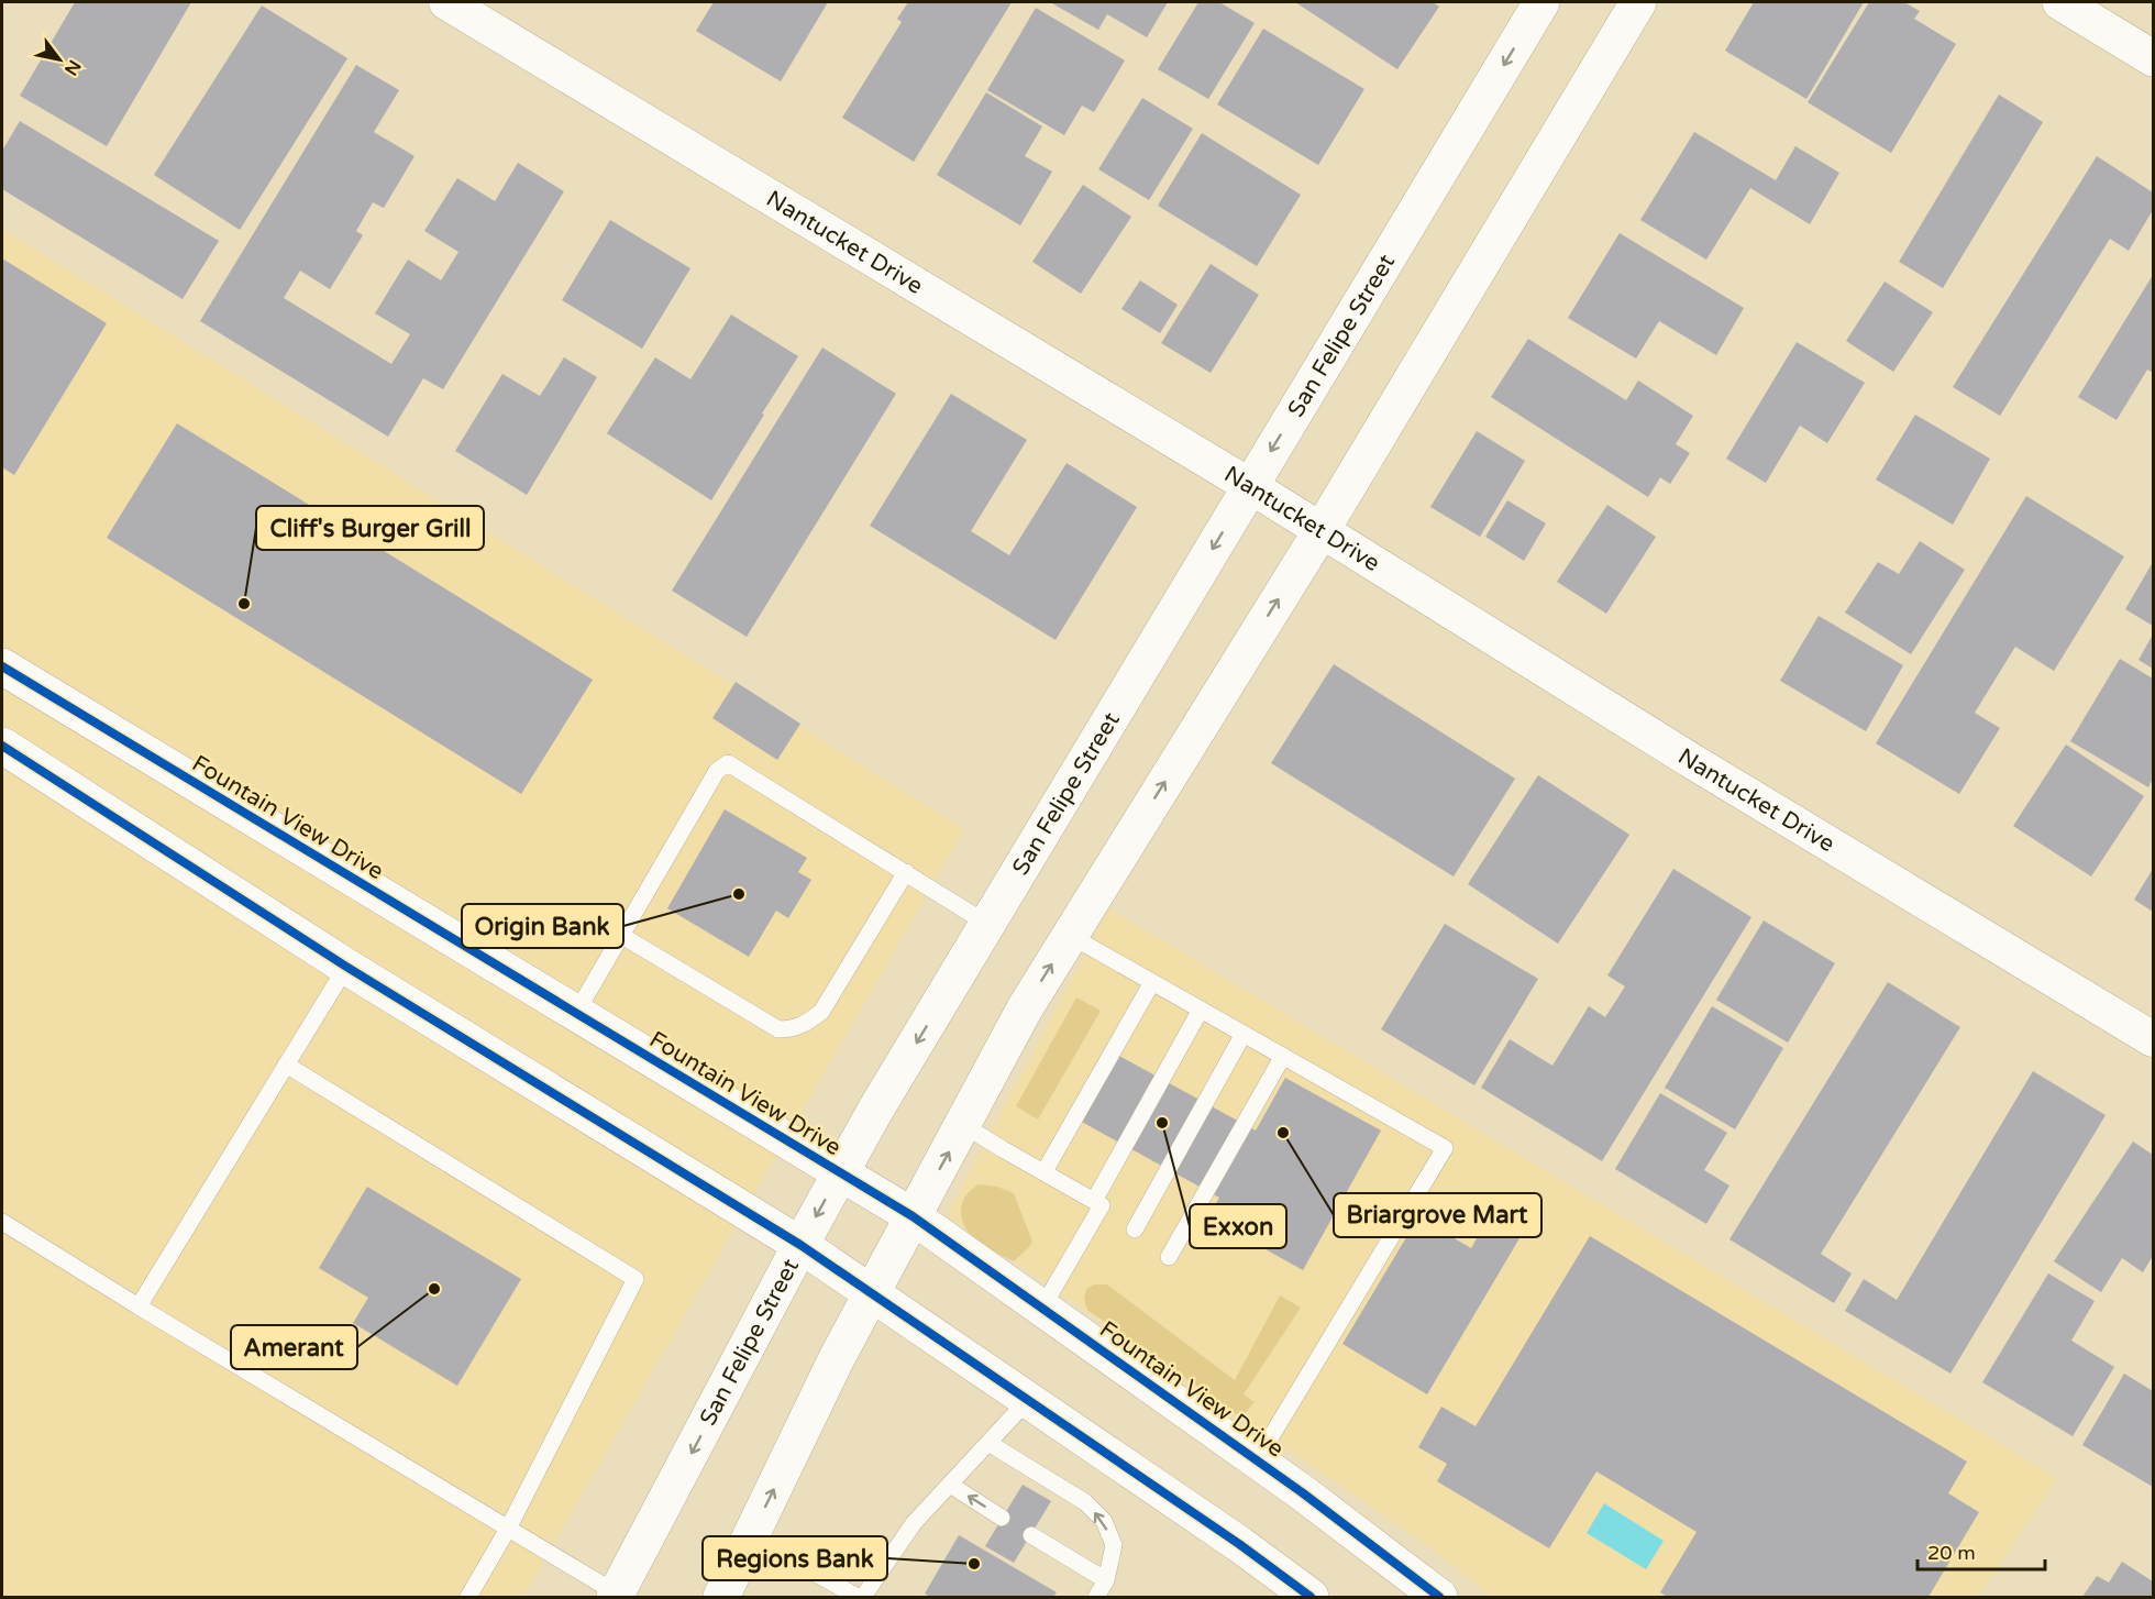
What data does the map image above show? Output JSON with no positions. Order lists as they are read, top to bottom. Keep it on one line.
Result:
{"streets":{"main road":["San Felipe Street","Fountain View Drive"],"street":["Nantucket Drive"]},"crossings":[["Nantucket Drive","San Felipe Street"],["San Felipe Street","Fountain View Drive"]],"places":["Cliff's Burger Grill","Origin Bank","Exxon","Briargrove Mart","Amerant","Regions Bank"],"scale_bar":"20 m","north":"bottom right"}
